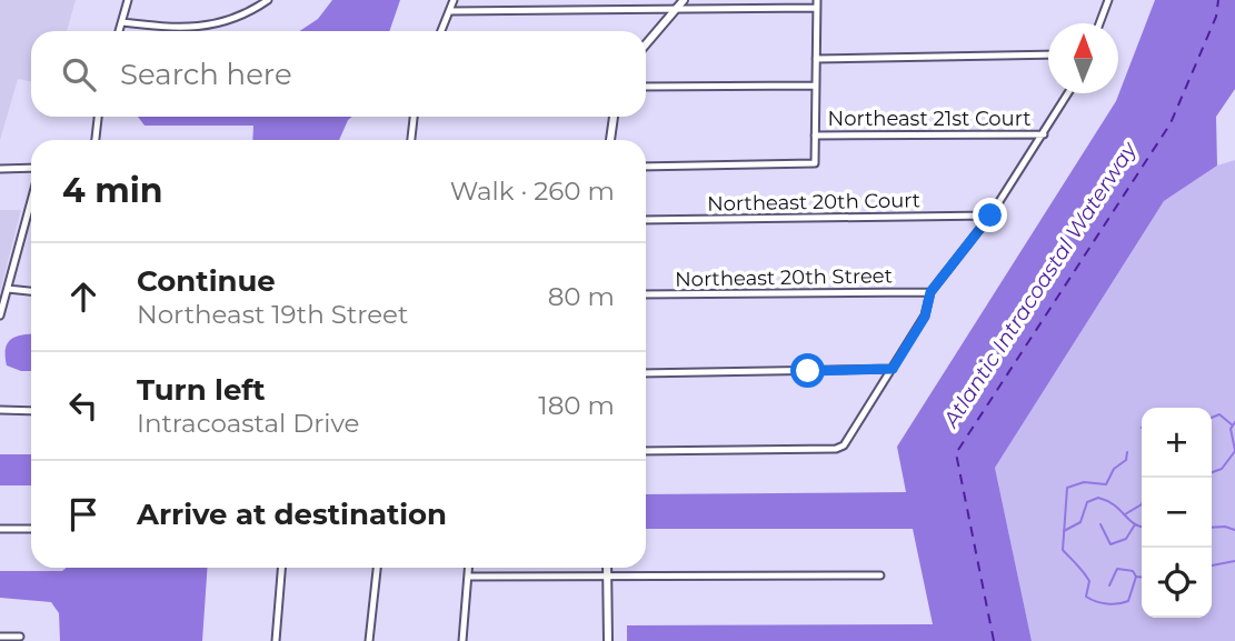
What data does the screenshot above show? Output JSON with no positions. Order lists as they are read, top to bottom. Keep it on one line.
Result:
{"streets":{"street":["Northeast 21st Court","Northeast 20th Court","Northeast 20th Street"]},"water":["Atlantic Intracoastal Waterway"],"north":"top","page":{"search":"Search here","heading":["4 min","Walk · 260 m"],"list":[["Continue","Northeast 19th Street","80 m"],["Turn left","Intracoastal Drive","180 m"],"Arrive at destination"],"map_buttons":["+","−"]}}
